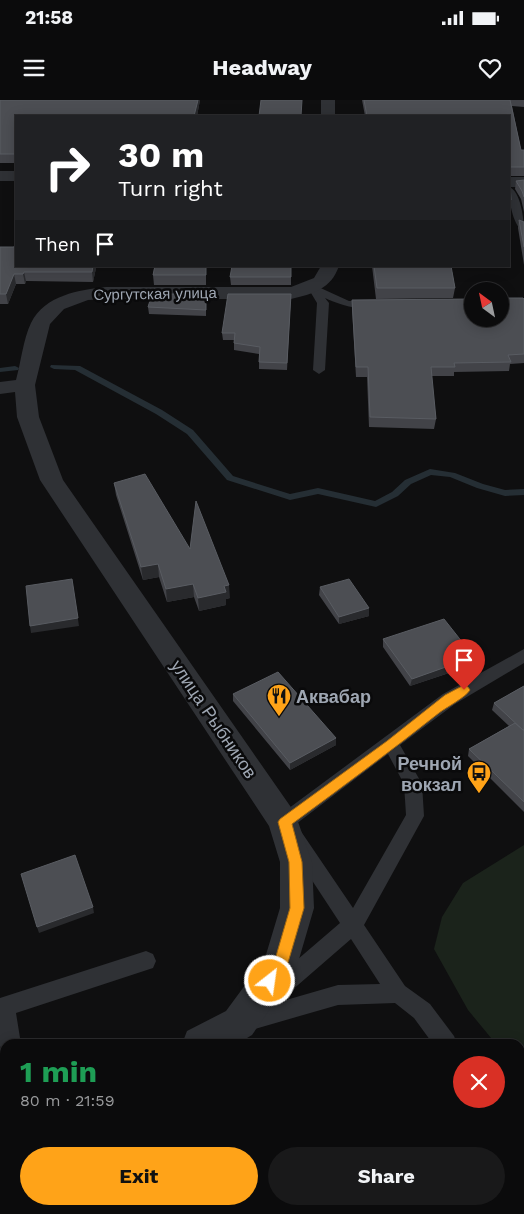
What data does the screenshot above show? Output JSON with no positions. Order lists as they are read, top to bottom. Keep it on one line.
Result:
{"streets":{"street":["Сургутская улица","улица Рыбников"]},"crossings":[["Сургутская улица","улица Рыбников"]],"places":{"restaurant":["Аквабар"],"bus stop":["Речной вокзал"]},"north":"top left","page":{"status":"21:58","header":"Headway","turn":["30 m","Turn right"],"then":"Then","heading":["1 min","80 m · 21:59"],"buttons":["Exit","Share"]}}
